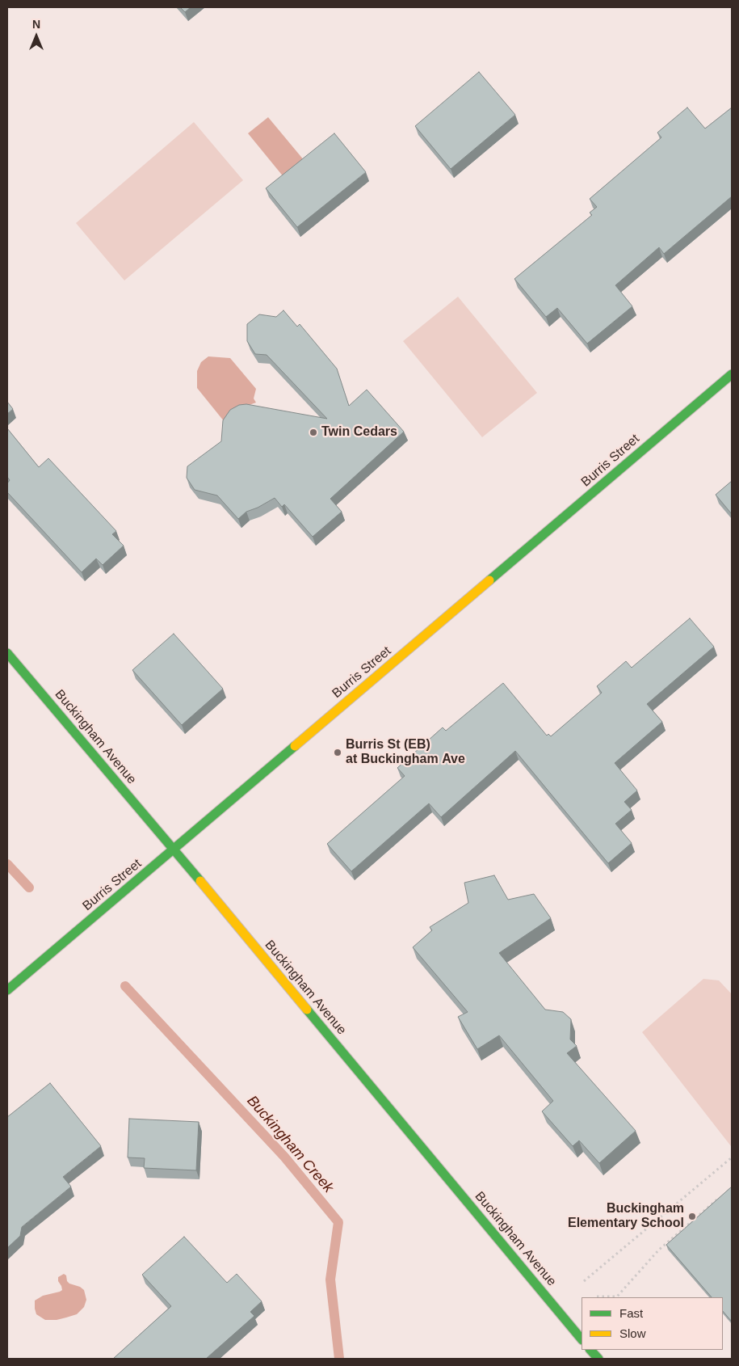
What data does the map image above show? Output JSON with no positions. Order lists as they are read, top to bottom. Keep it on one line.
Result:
{"streets":{"street":["Burris Street","Buckingham Avenue"]},"crossings":[["Burris Street","Buckingham Avenue"]],"water":["Buckingham Creek"],"places":["Twin Cedars","Burris St (EB) at Buckingham Ave","Buckingham Elementary School"],"legend":["Fast","Slow"],"north":"top"}
